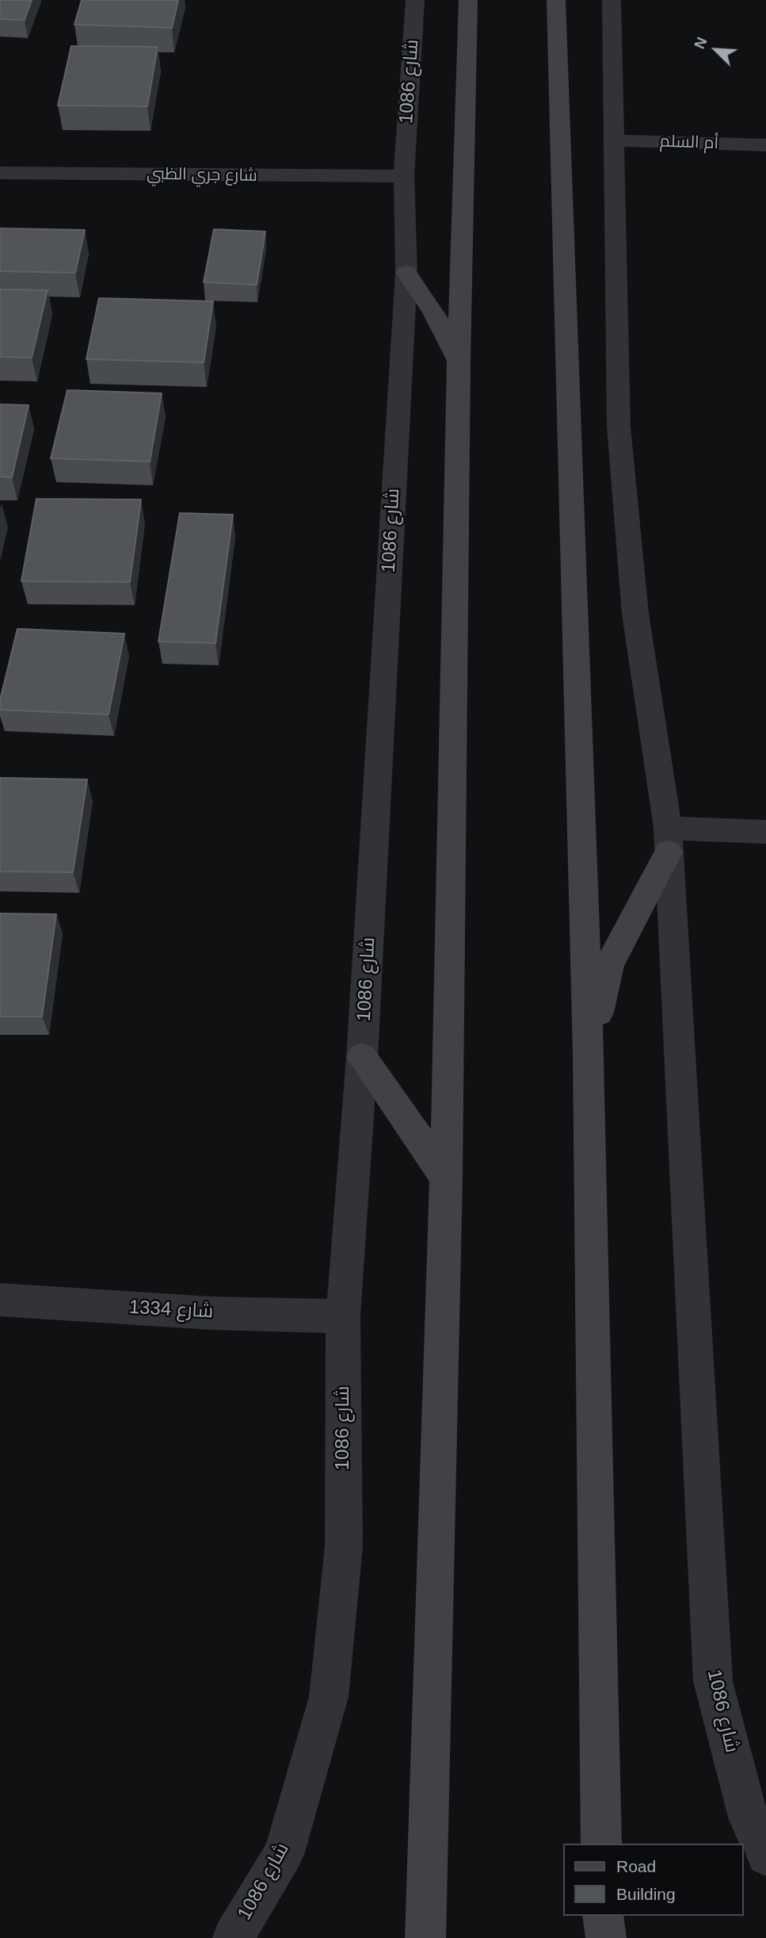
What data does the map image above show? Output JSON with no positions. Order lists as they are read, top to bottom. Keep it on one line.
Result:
{"streets":{"street":["شارع 1086","أم السلم","شارع جري الظبي","شارع 1334"]},"crossings":[["شارع 1086","أم السلم"],["شارع 1086","شارع جري الظبي"],["شارع 1086","شارع 1334"]],"legend":["Road","Building"],"north":"top left"}
